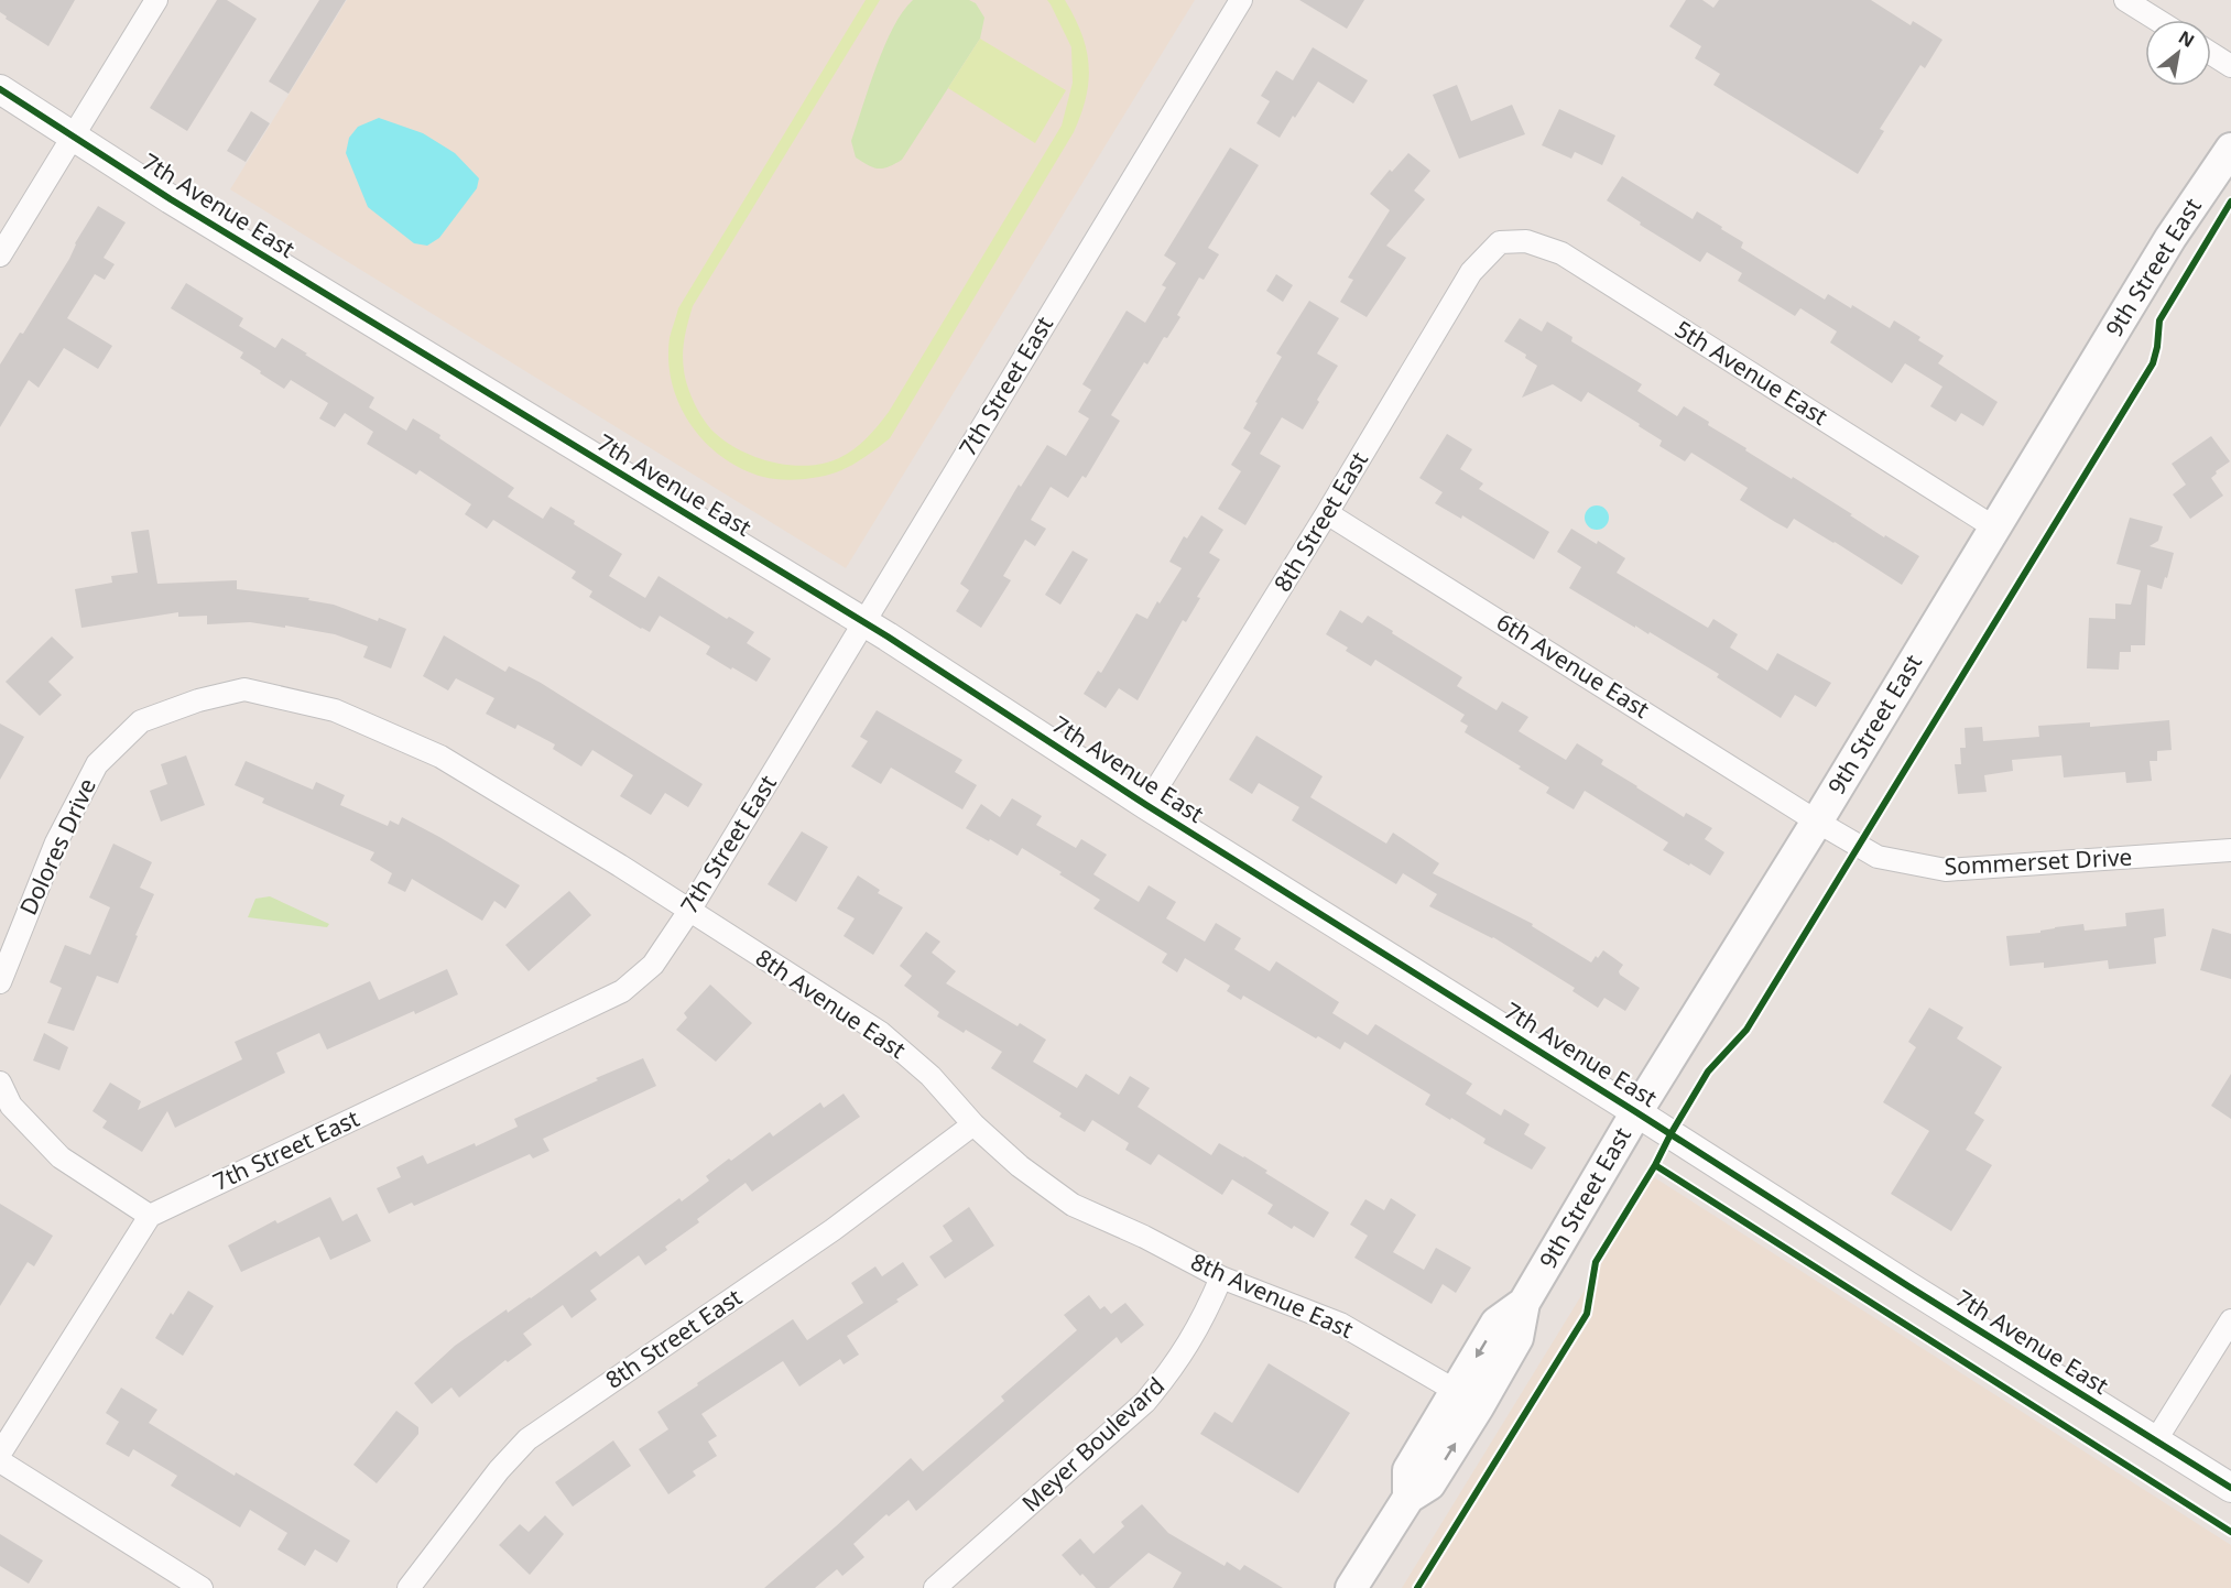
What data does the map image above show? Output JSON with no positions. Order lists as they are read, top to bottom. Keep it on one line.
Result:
{"streets":{"main road":["9th Street East"],"street":["7th Avenue East","5th Avenue East","7th Street East","8th Street East","6th Avenue East","Dolores Drive","Sommerset Drive","8th Avenue East","Meyer Boulevard"]},"crossings":[["7th Avenue East","9th Street East"],["7th Avenue East","7th Street East"],["7th Avenue East","8th Street East"],["9th Street East","5th Avenue East"],["9th Street East","6th Avenue East"],["9th Street East","Sommerset Drive"],["9th Street East","8th Avenue East"],["5th Avenue East","8th Street East"],["7th Street East","8th Avenue East"],["8th Street East","6th Avenue East"],["8th Street East","8th Avenue East"],["6th Avenue East","Sommerset Drive"],["Dolores Drive","8th Avenue East"],["8th Avenue East","Meyer Boulevard"]],"north":"top right"}
